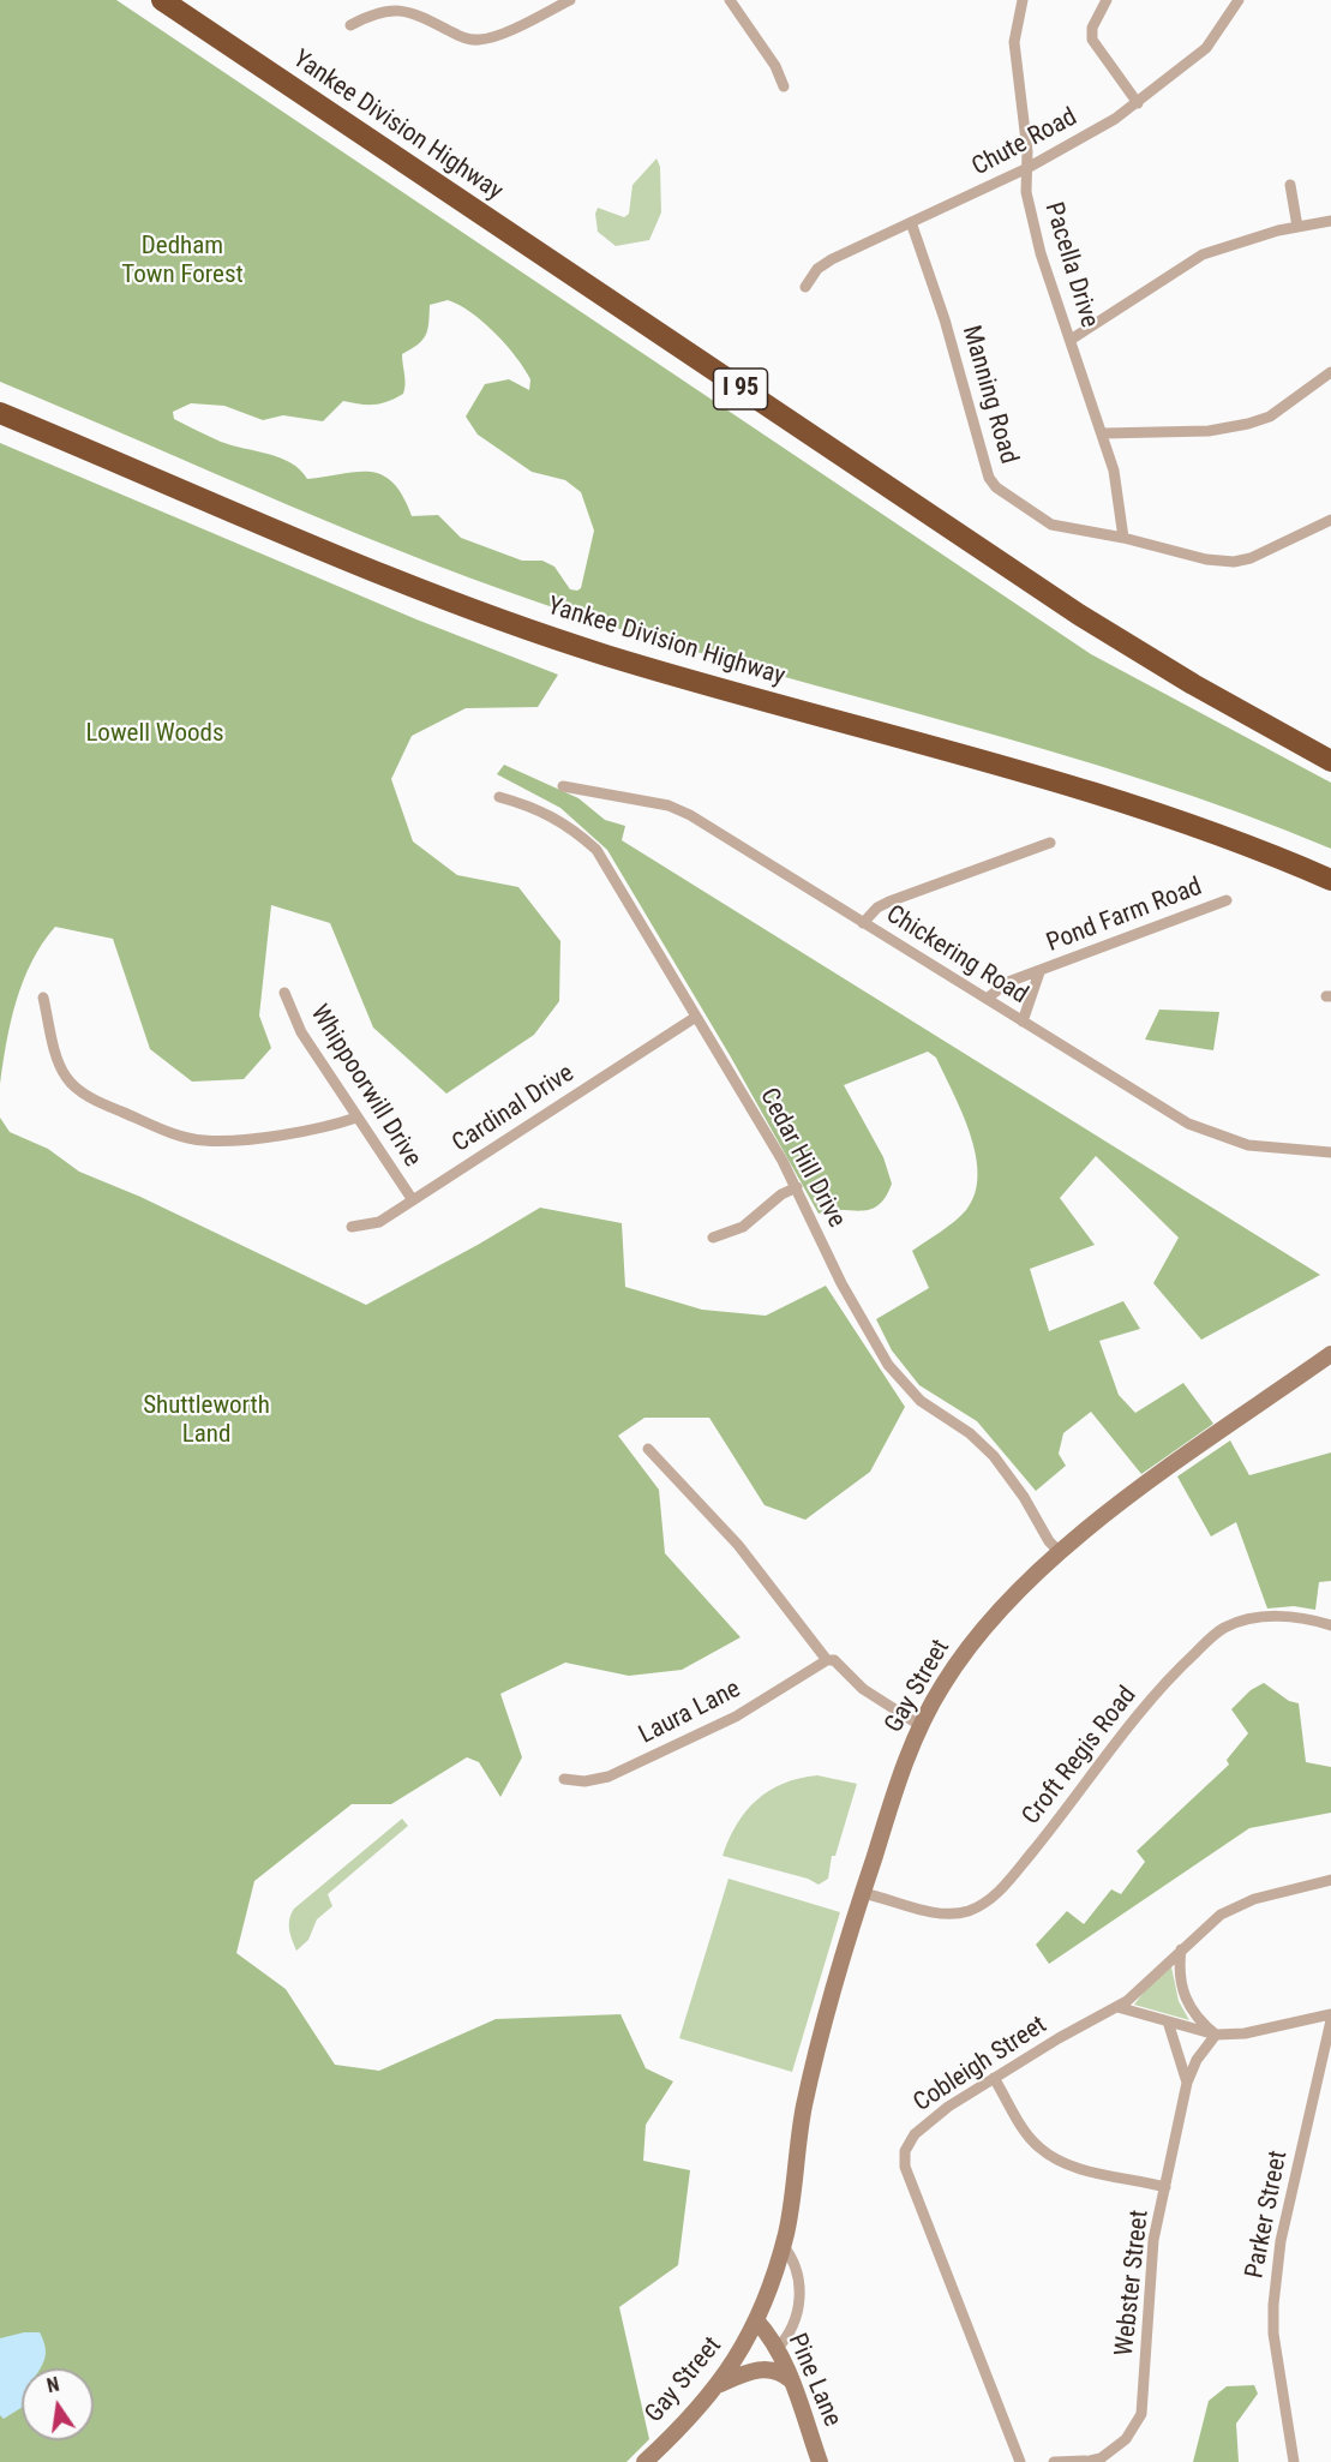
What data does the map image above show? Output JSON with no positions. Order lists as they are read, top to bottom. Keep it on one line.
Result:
{"streets":{"highway":["Yankee Division Highway","I 95"],"street":["Chute Road","Pacella Drive","Manning Road","Pond Farm Road","Chickering Road","Whippoorwill Drive","Cardinal Drive","Cedar Hill Drive","Gay Street","Laura Lane","Croft Regis Road","Cobleigh Street","Parker Street","Webster Street","Pine Lane"]},"crossings":[["Chute Road","Pacella Drive"],["Chute Road","Manning Road"],["Pacella Drive","Manning Road"],["Pond Farm Road","Chickering Road"],["Whippoorwill Drive","Cardinal Drive"],["Cardinal Drive","Cedar Hill Drive"],["Cedar Hill Drive","Gay Street"],["Gay Street","Croft Regis Road"],["Gay Street","Pine Lane"]],"parks":["Dedham Town Forest","Lowell Woods","Shuttleworth Land"],"north":"top"}
